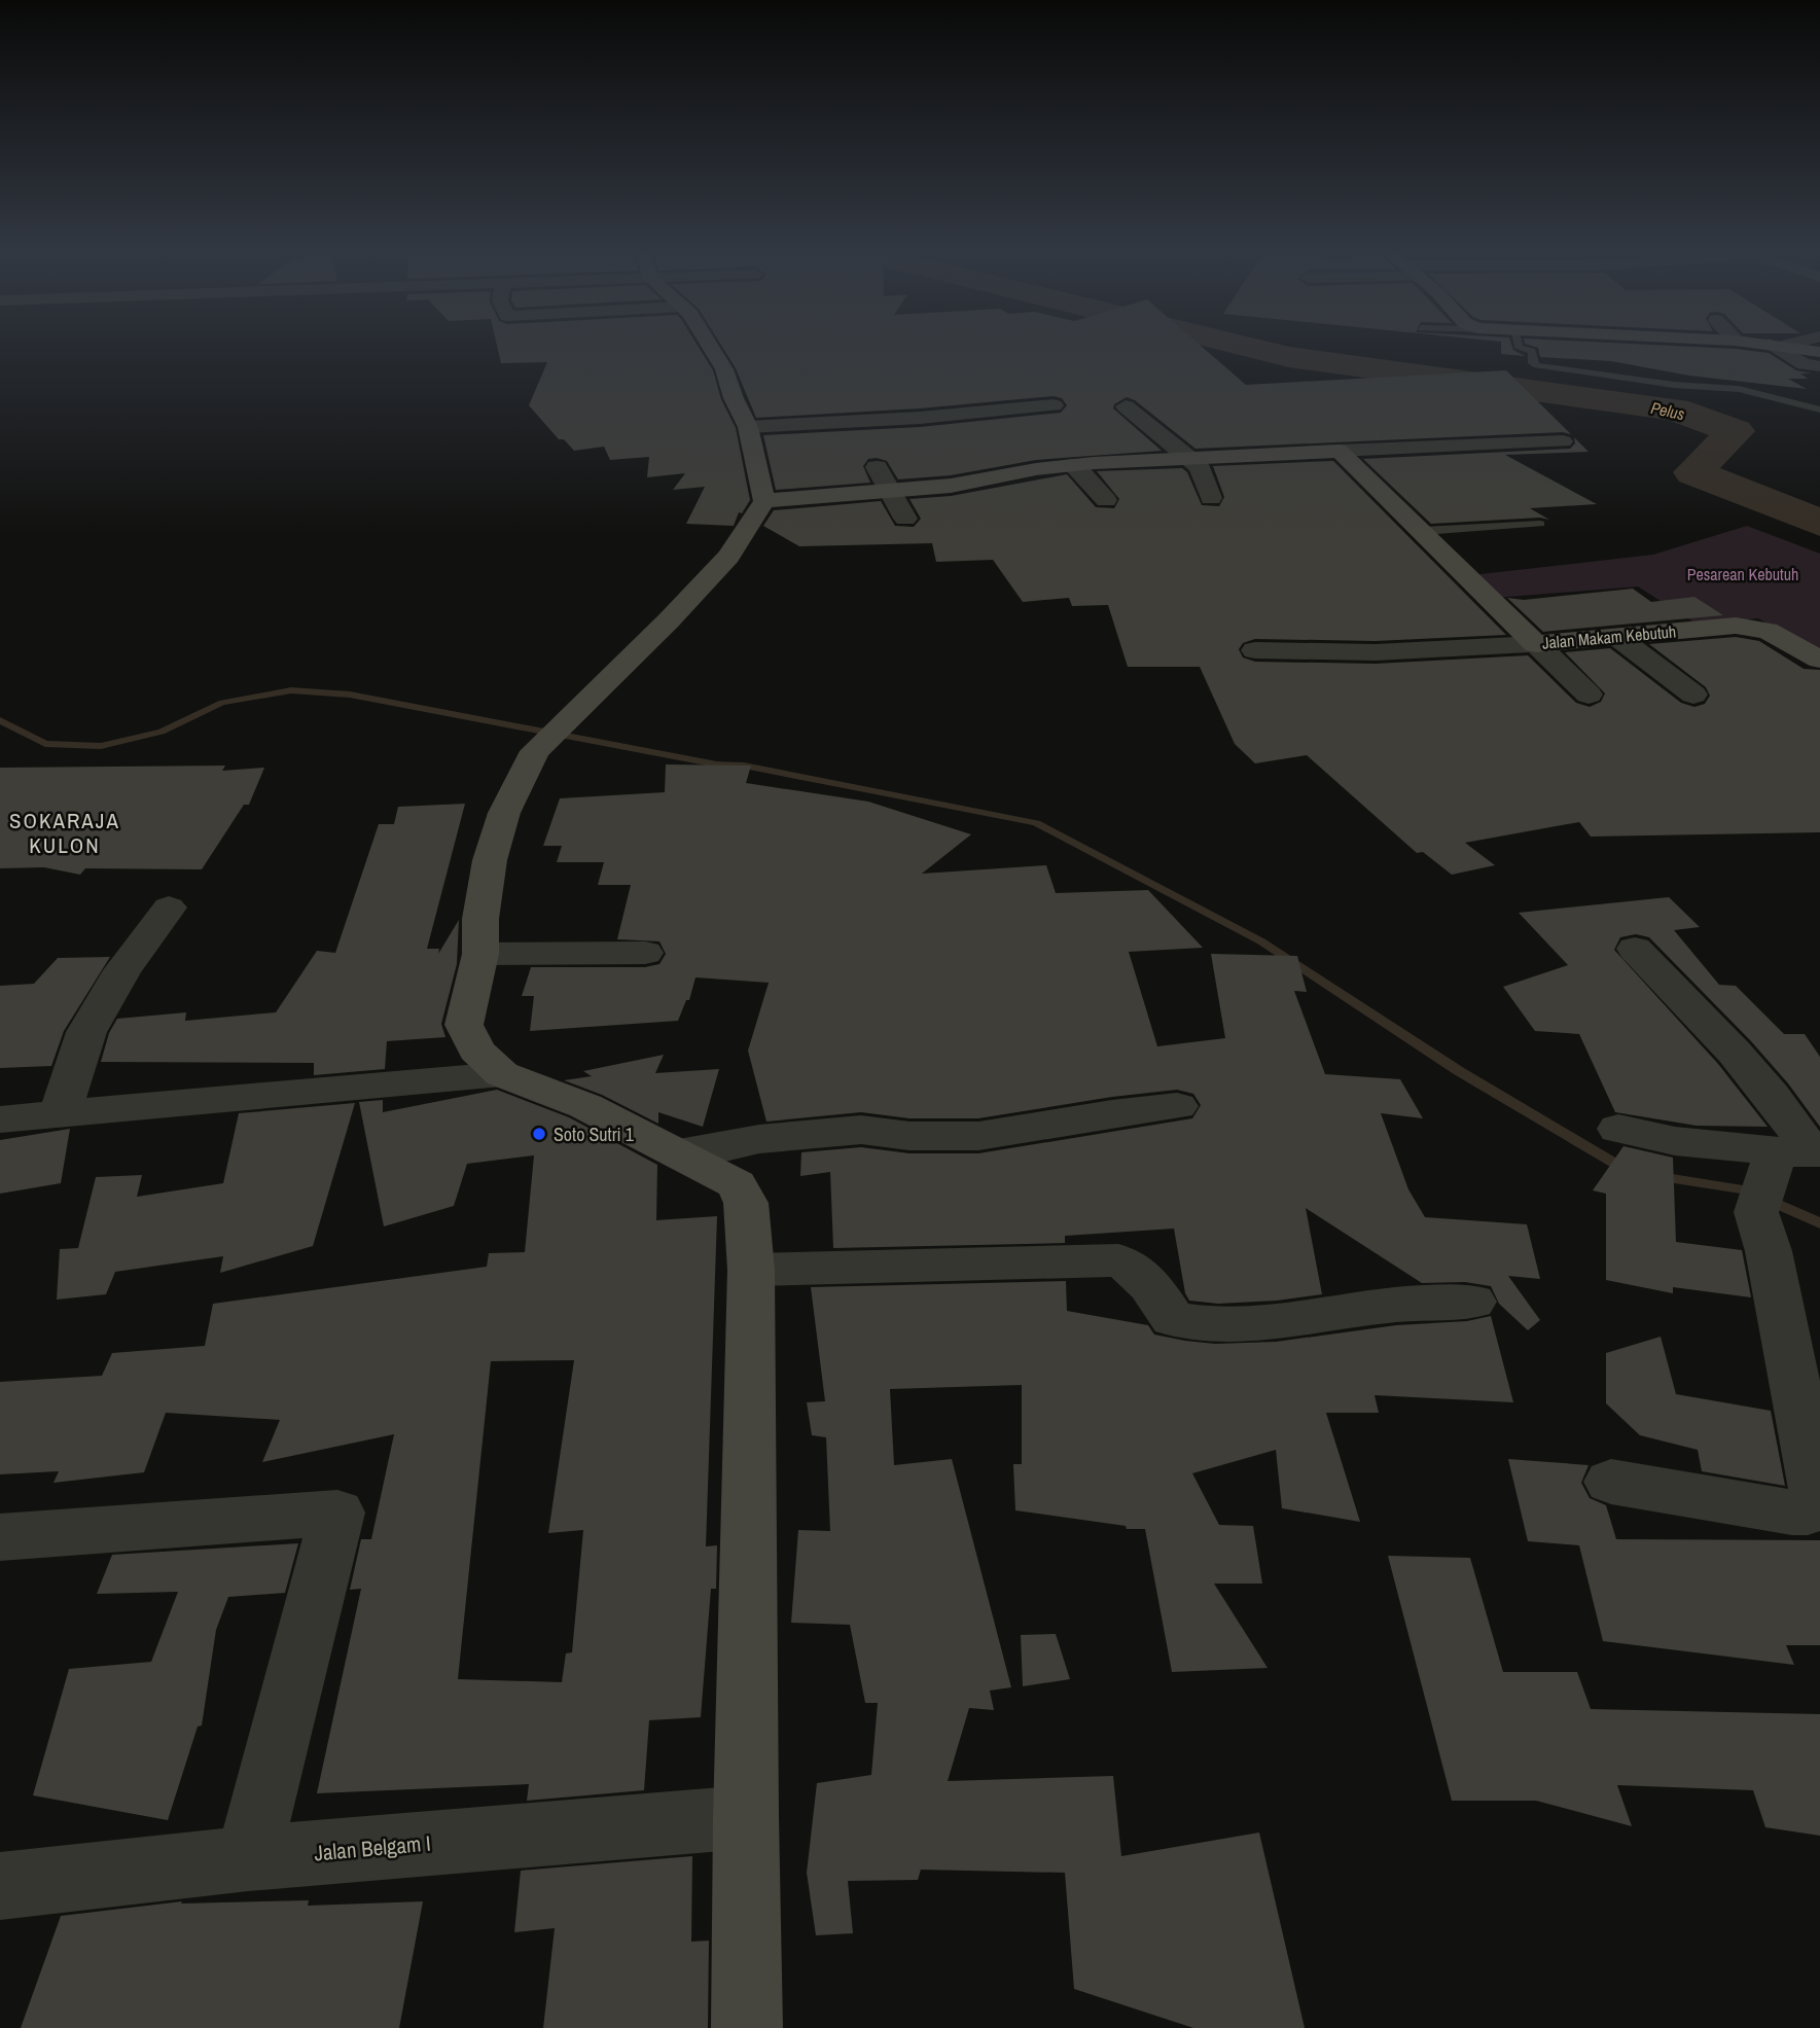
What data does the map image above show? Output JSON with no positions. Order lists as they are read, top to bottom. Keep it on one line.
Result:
{"streets":{"street":["Jalan Makam Kebutuh","Jalan Belgam I"]},"districts":["SOKARAJA KULON"],"water":["Pelus"],"parks":["Pesarean Kebutuh"],"places":["Soto Sutri 1"]}
